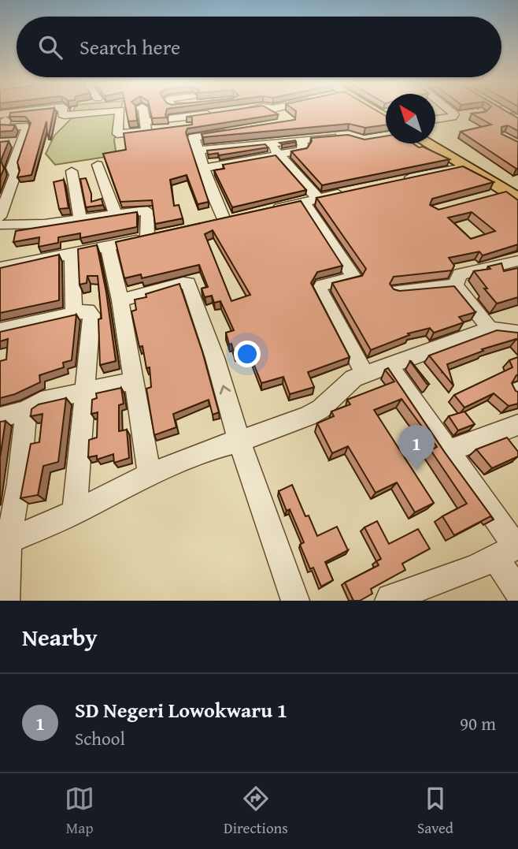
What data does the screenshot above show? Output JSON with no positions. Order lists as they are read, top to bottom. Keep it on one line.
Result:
{"north":"top left","page":{"search":"Search here","pins":"1","heading":"Nearby","list":[{"mark":"1","name":"SD Negeri Lowokwaru 1","note":"School","value":"90 m"}],"nav":["Map","Directions","Saved"]}}
